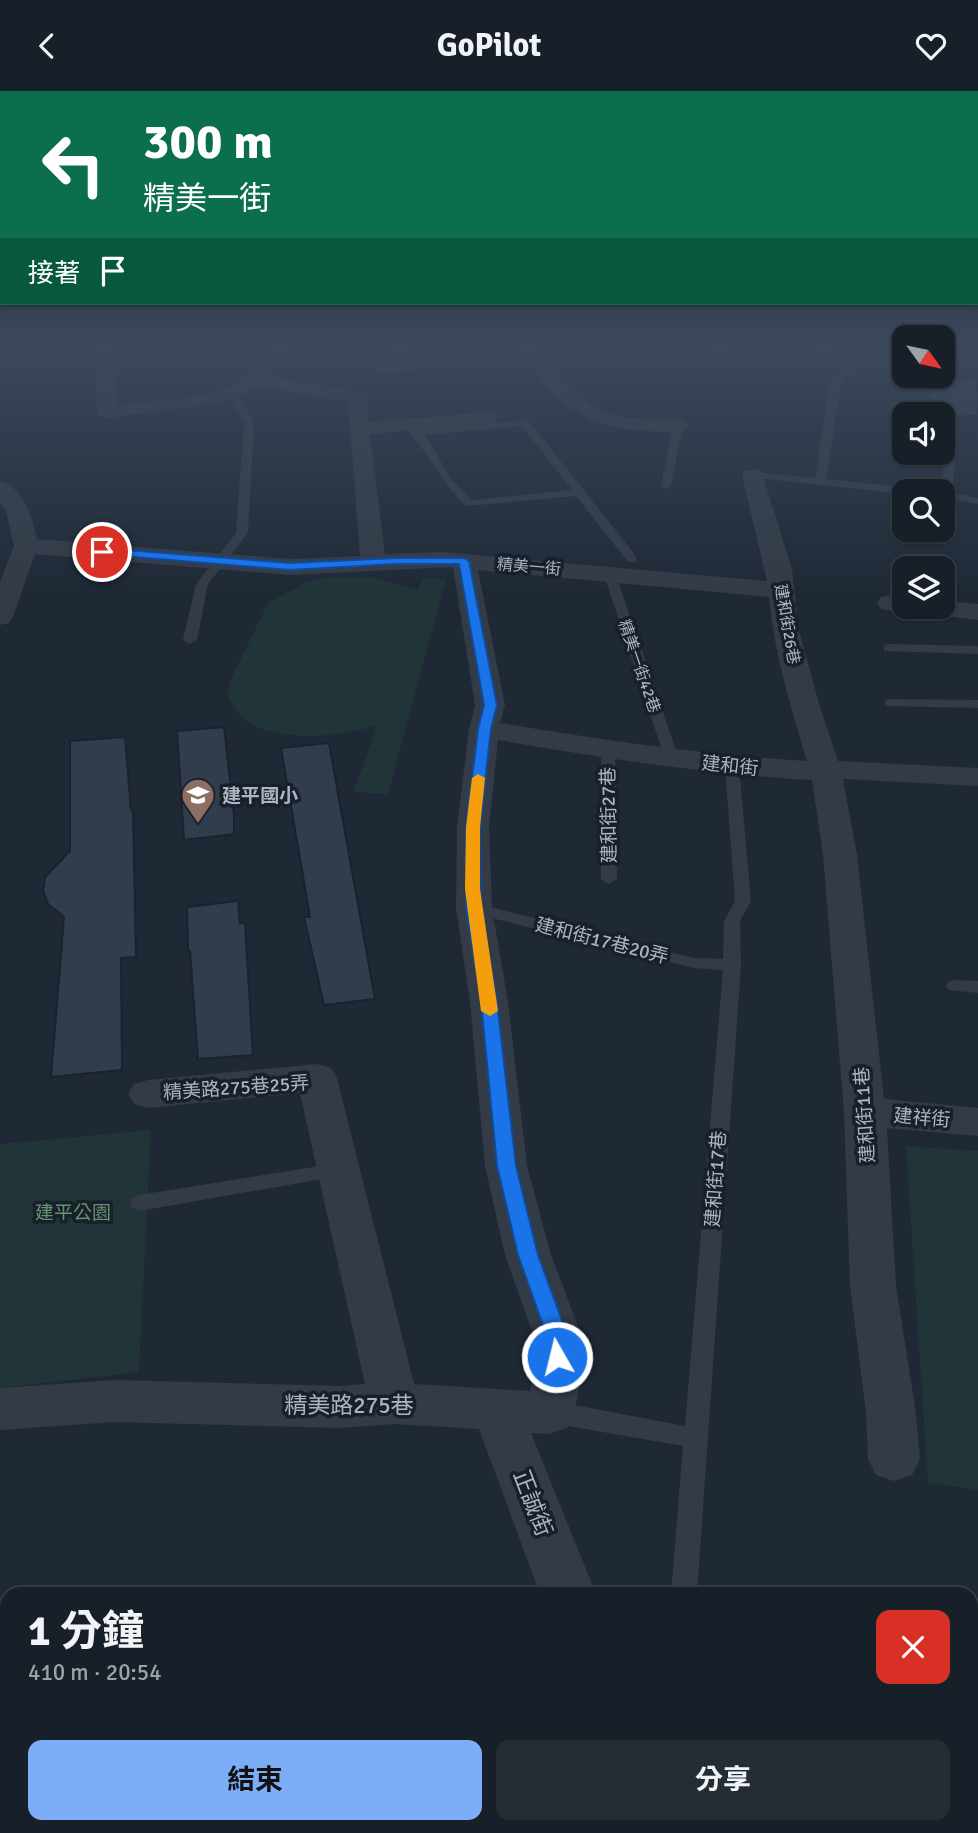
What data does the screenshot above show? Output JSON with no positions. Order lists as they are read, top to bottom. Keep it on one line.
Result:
{"streets":{"street":["精美一街","建和街26巷","建和街","精美路275巷25弄","建和街11巷","建祥街","精美路275巷","正誠街"],"lane":["精美一街42巷","建和街27巷","建和街17巷20弄","建和街17巷"]},"crossings":[["精美一街","建和街26巷"],["精美一街","精美一街42巷"],["建和街26巷","建和街"],["建和街26巷","建和街11巷"],["精美一街42巷","建和街"],["建和街","建和街27巷"],["建和街","建和街11巷"],["建和街","建和街17巷"],["建和街17巷20弄","建和街17巷"],["精美路275巷25弄","精美路275巷"],["建和街11巷","建祥街"],["建和街17巷","精美路275巷"],["精美路275巷","正誠街"]],"parks":["建平公園"],"places":{"school or university":["建平國小"]},"north":"bottom right","page":{"header":"GoPilot","turn":["300 m","精美一街"],"then":"接著","heading":["1 分鐘","410 m · 20:54"],"buttons":["結束","分享"]}}
